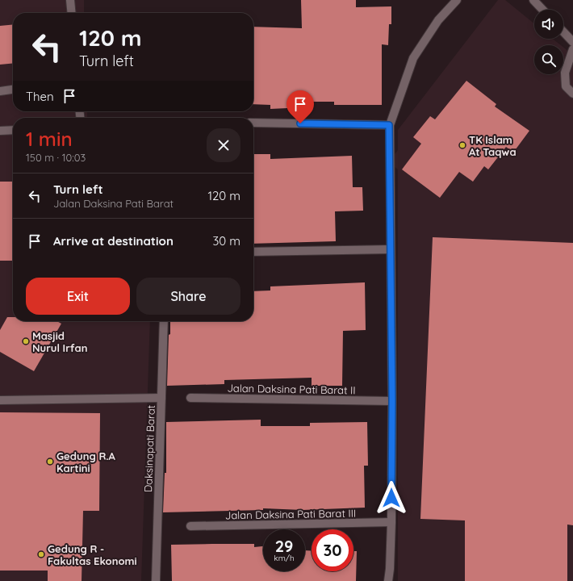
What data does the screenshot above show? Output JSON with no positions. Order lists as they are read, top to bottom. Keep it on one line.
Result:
{"streets":{"street":["Jalan Daksina Pati Barat II","Daksinapati Barat","Jalan Daksina Pati Barat III"]},"places":["TK Islam At Taqwa","Masjid Nurul Irfan","Gedung R.A Kartini","Gedung R - Fakultas Ekonomi"],"page":{"turn":["120 m","Turn left"],"then":"Then","heading":["1 min","150 m · 10:03"],"list":[{"name":"Turn left","note":"Jalan Daksina Pati Barat","value":"120 m"},{"name":"Arrive at destination","value":"30 m"}],"buttons":["Exit","Share"],"speed":"29 km/h","limit":"30"}}
